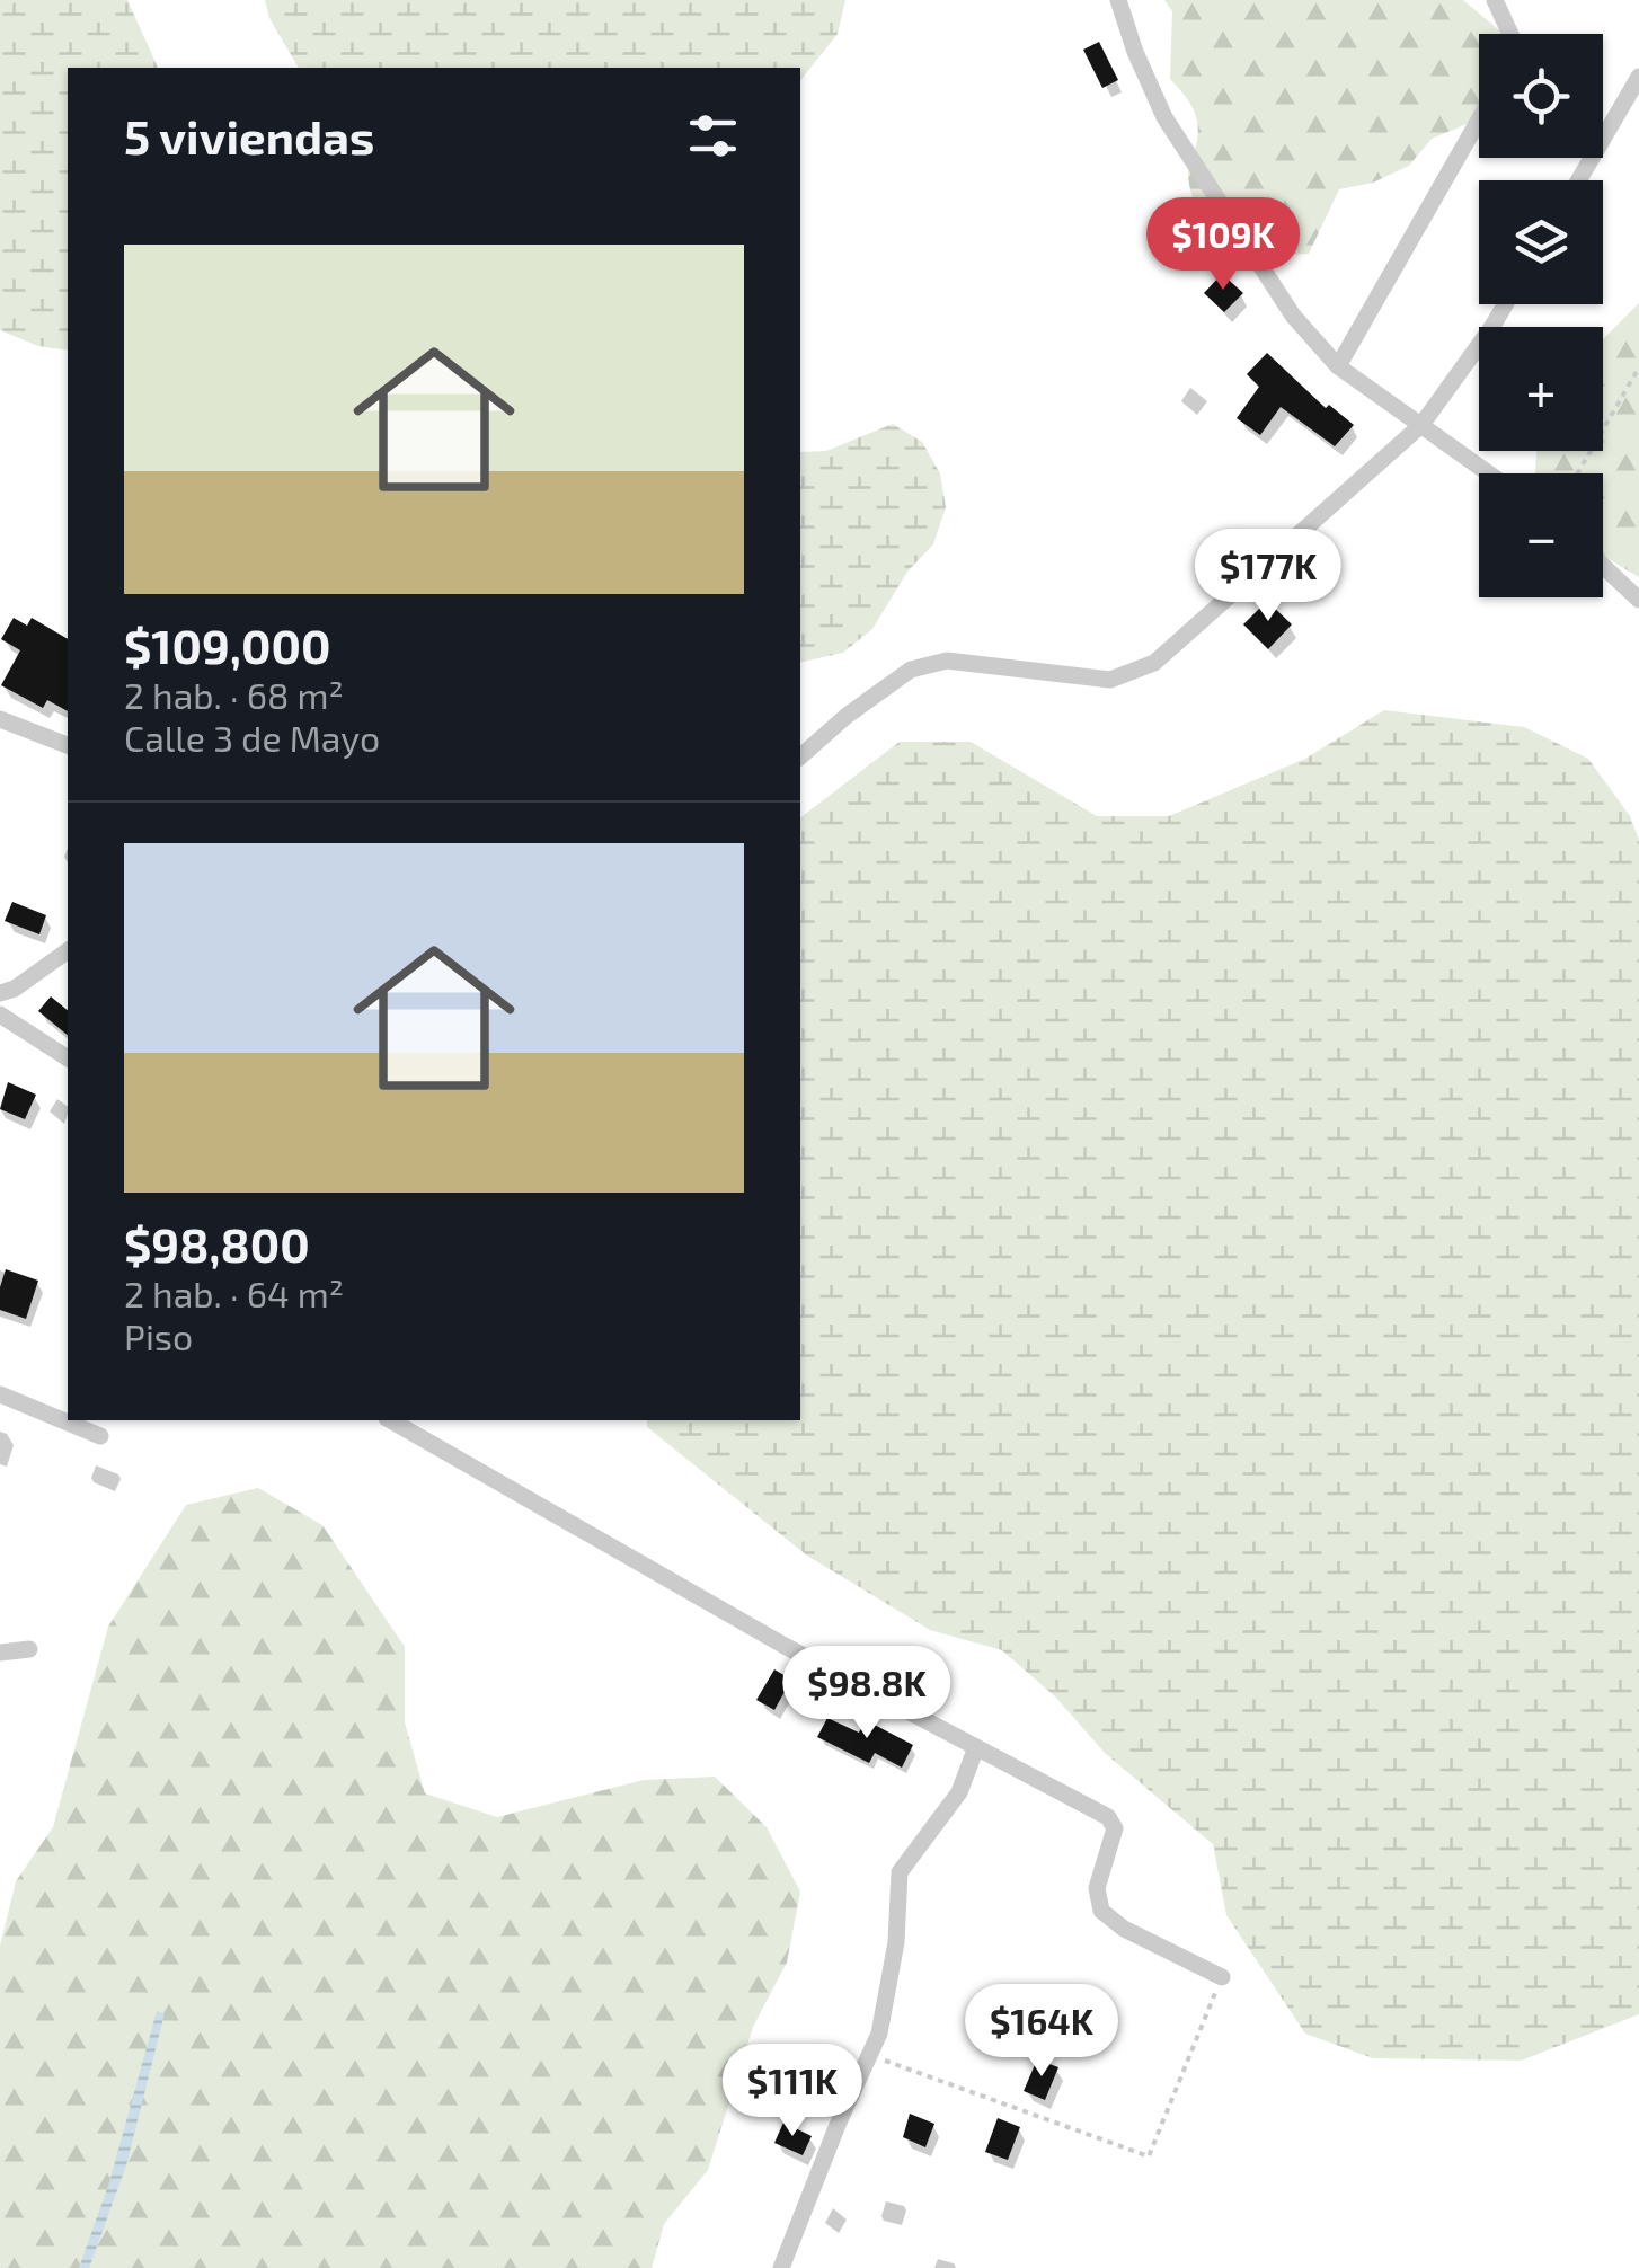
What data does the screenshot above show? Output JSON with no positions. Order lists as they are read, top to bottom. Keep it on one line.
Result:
{"page":{"map_buttons":["+","−"],"heading":"5 viviendas","price":["$109K","$177K","$98.8K","$164K","$111K"],"list":[{"name":"$109,000","note":"2 hab. · 68 m² · Calle 3 de Mayo"},{"name":"$98,800","note":"2 hab. · 64 m² · Piso"}]}}
